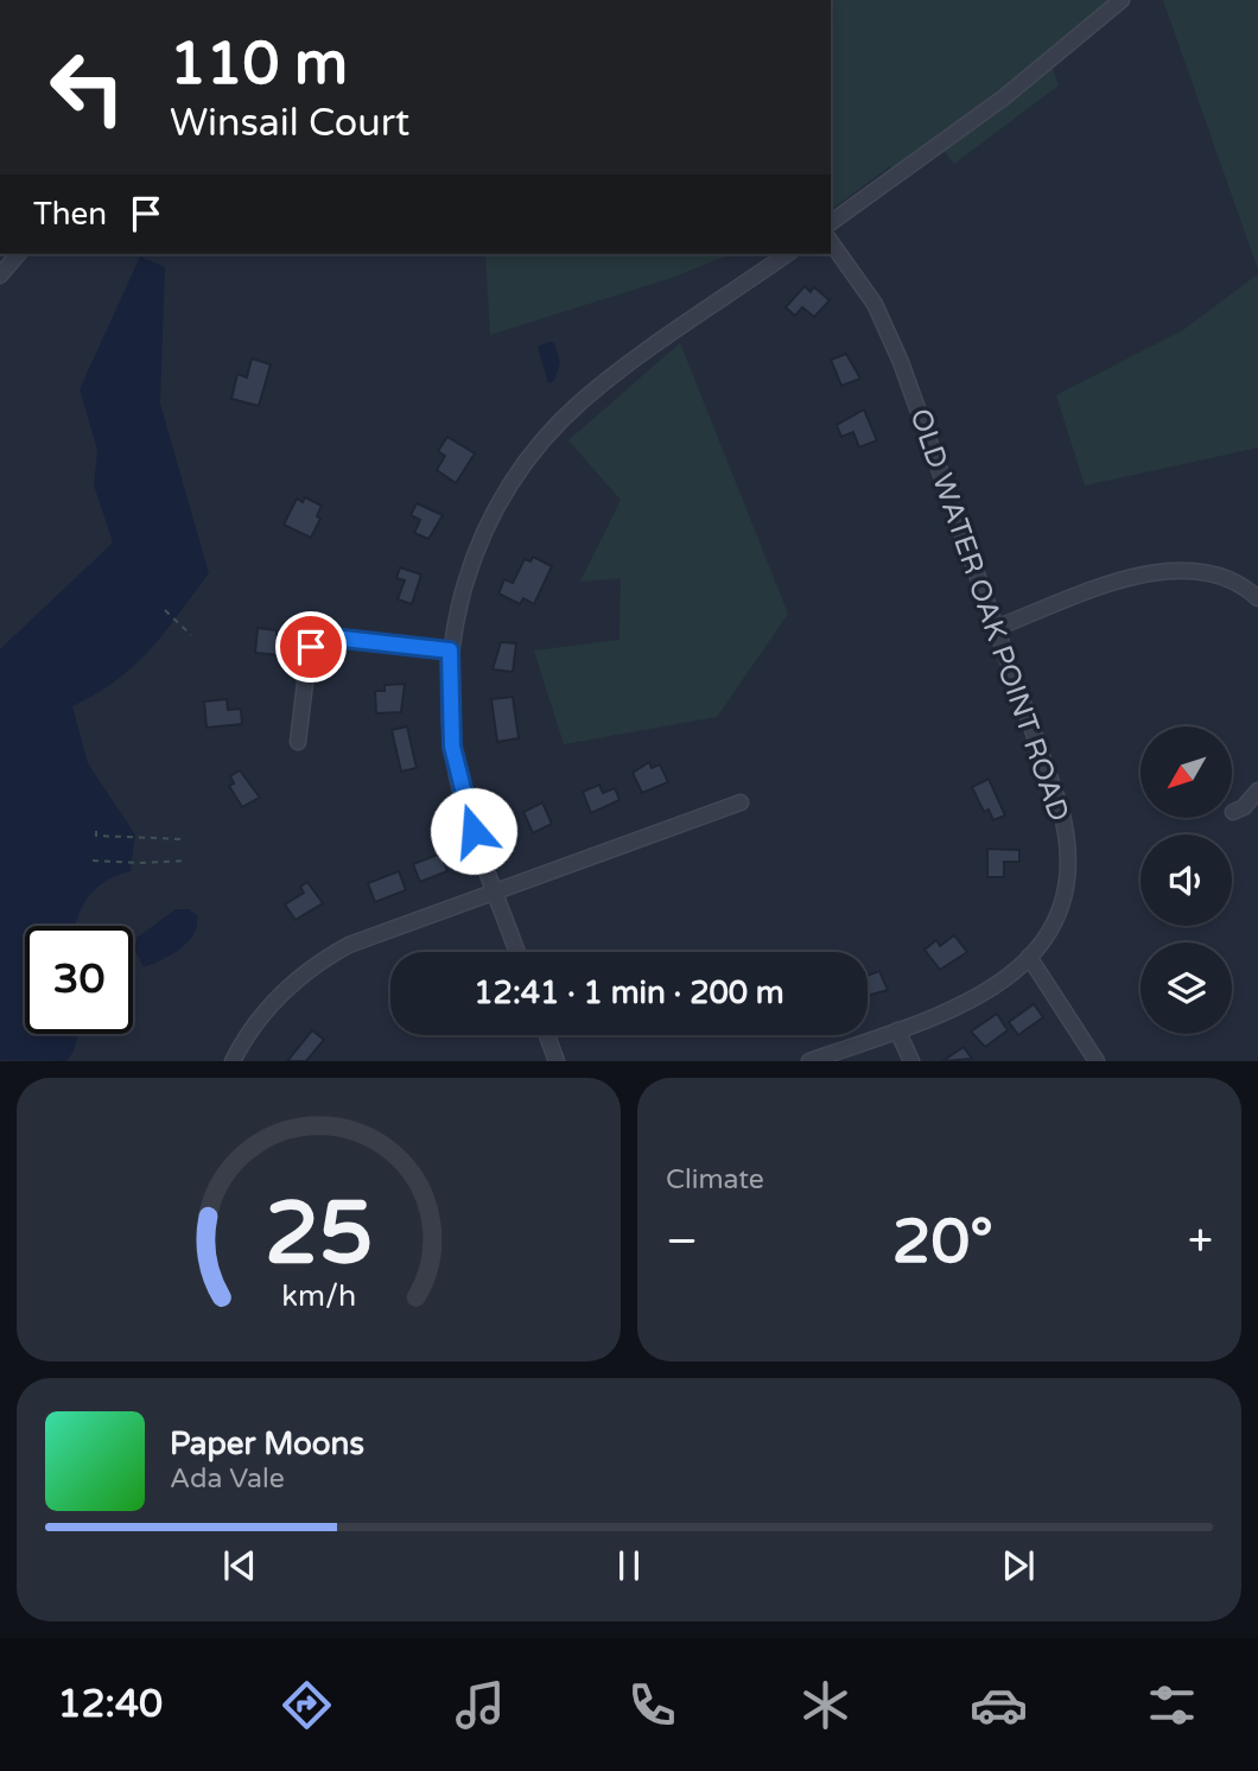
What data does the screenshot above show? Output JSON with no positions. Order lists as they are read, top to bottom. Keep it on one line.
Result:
{"streets":{"street":["OLD WATER OAK POINT ROAD"]},"north":"bottom left","page":{"turn":["110 m","Winsail Court"],"then":"Then","limit":"30","trip":"12:41 · 1 min · 200 m","tile":"Climate","heat":["−","20°","+"],"song":["Paper Moons","Ada Vale"],"tabs":"12:40","gauge":["25","km/h"]}}
